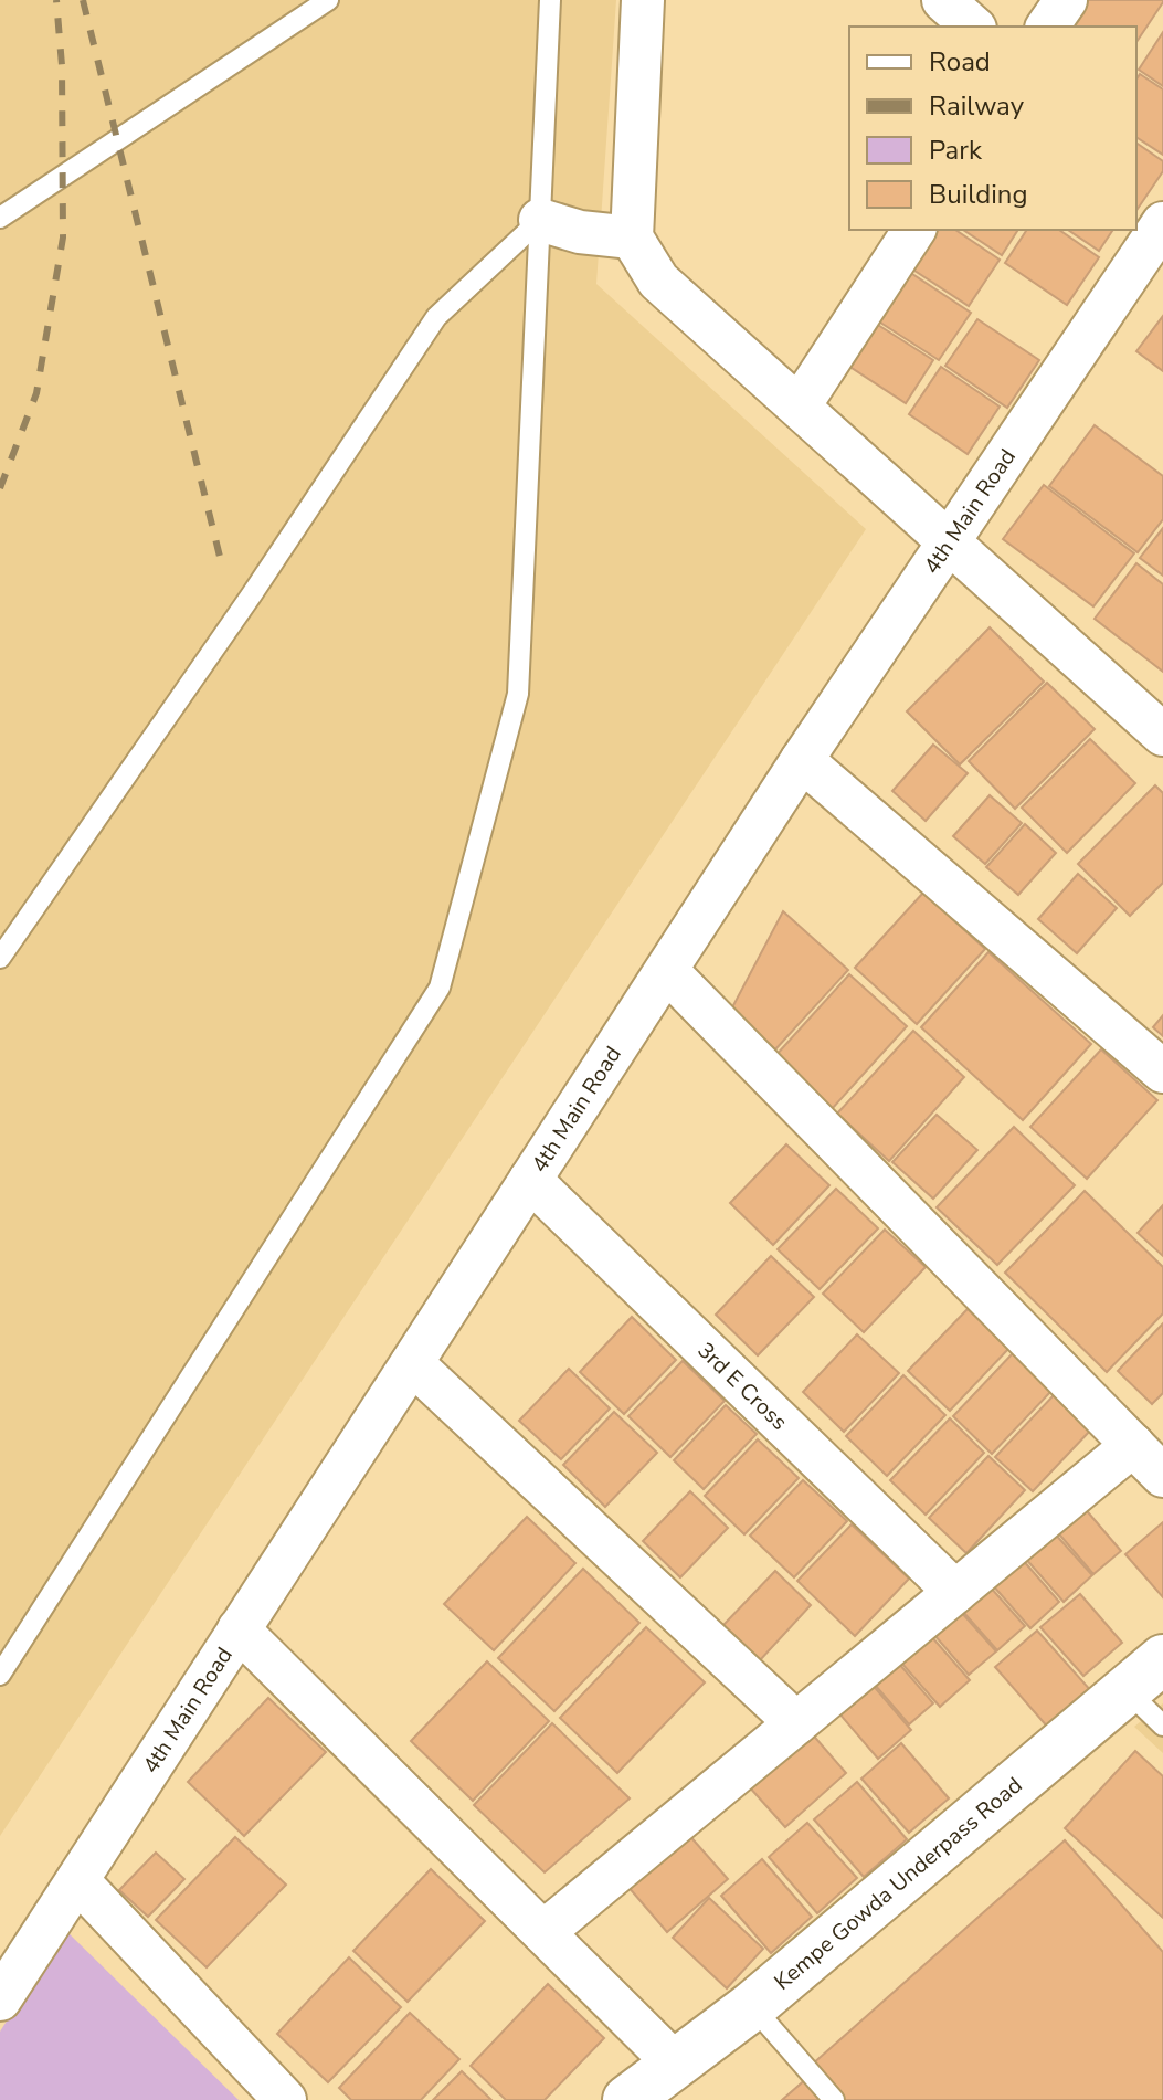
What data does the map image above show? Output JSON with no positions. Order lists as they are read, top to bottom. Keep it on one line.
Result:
{"streets":{"street":["4th Main Road","3rd E Cross","Kempe Gowda Underpass Road"]},"crossings":[["4th Main Road","3rd E Cross"]],"legend":["Road","Railway","Park","Building"]}
